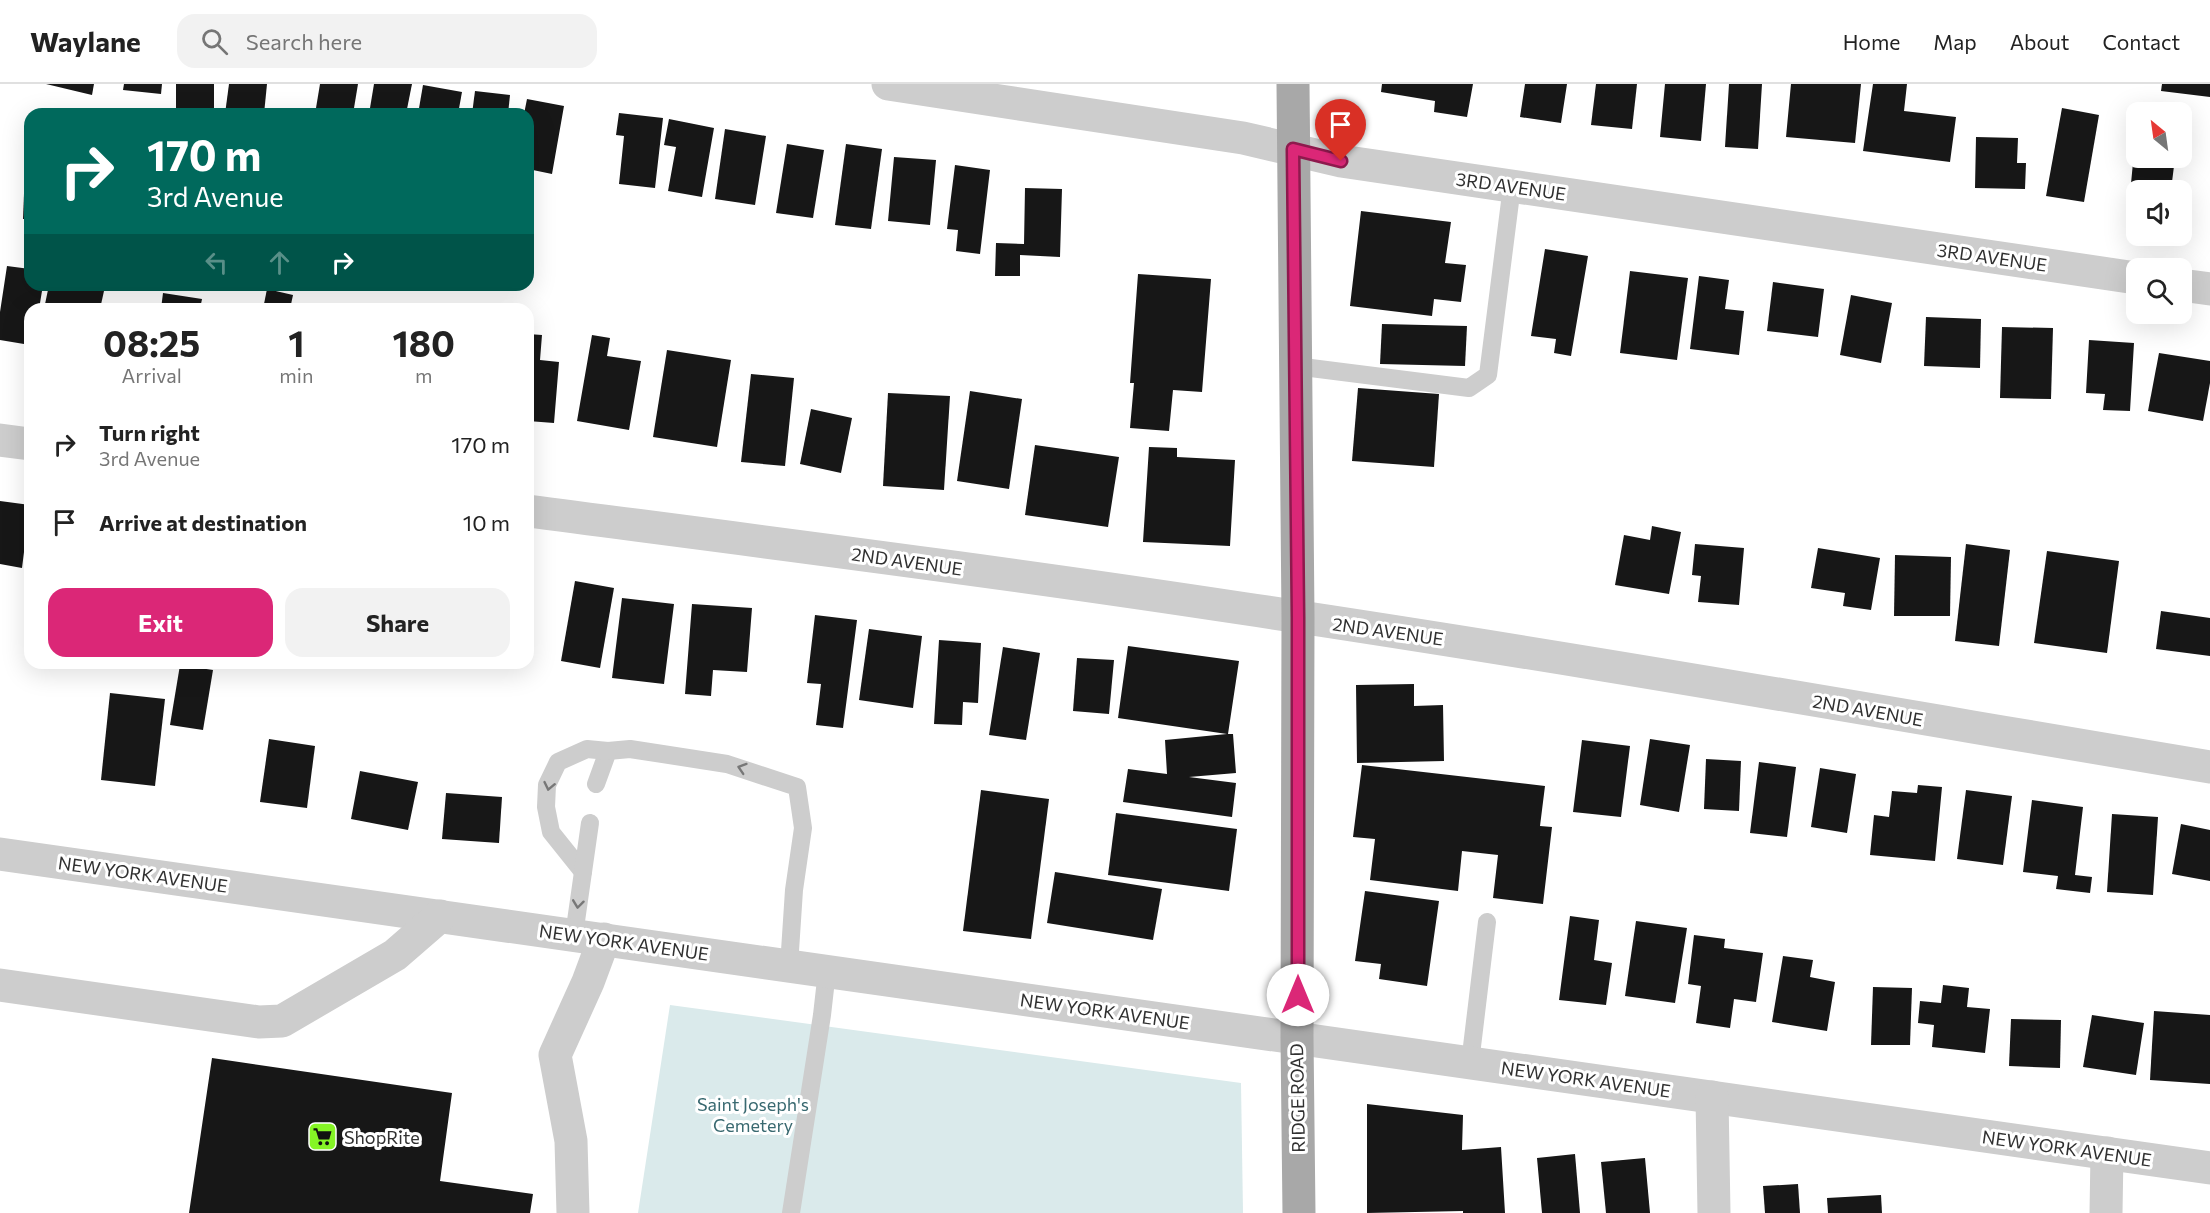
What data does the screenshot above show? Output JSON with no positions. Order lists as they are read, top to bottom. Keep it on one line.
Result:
{"streets":{"main road":["RIDGE ROAD"],"street":["3RD AVENUE","2ND AVENUE","NEW YORK AVENUE"]},"crossings":[["3RD AVENUE","RIDGE ROAD"],["2ND AVENUE","RIDGE ROAD"],["NEW YORK AVENUE","RIDGE ROAD"]],"parks":["Saint Joseph's Cemetery"],"places":{"supermarket":["ShopRite"]},"north":"top left","page":{"header":"Waylane","search":"Search here","nav":["Home","Map","About","Contact"],"turn":["170 m","3rd Avenue"],"eta":["08:25","Arrival","1","min","180","m"],"list":[{"name":"Turn right","note":"3rd Avenue","value":"170 m"},{"name":"Arrive at destination","value":"10 m"}],"buttons":["Exit","Share"]}}
